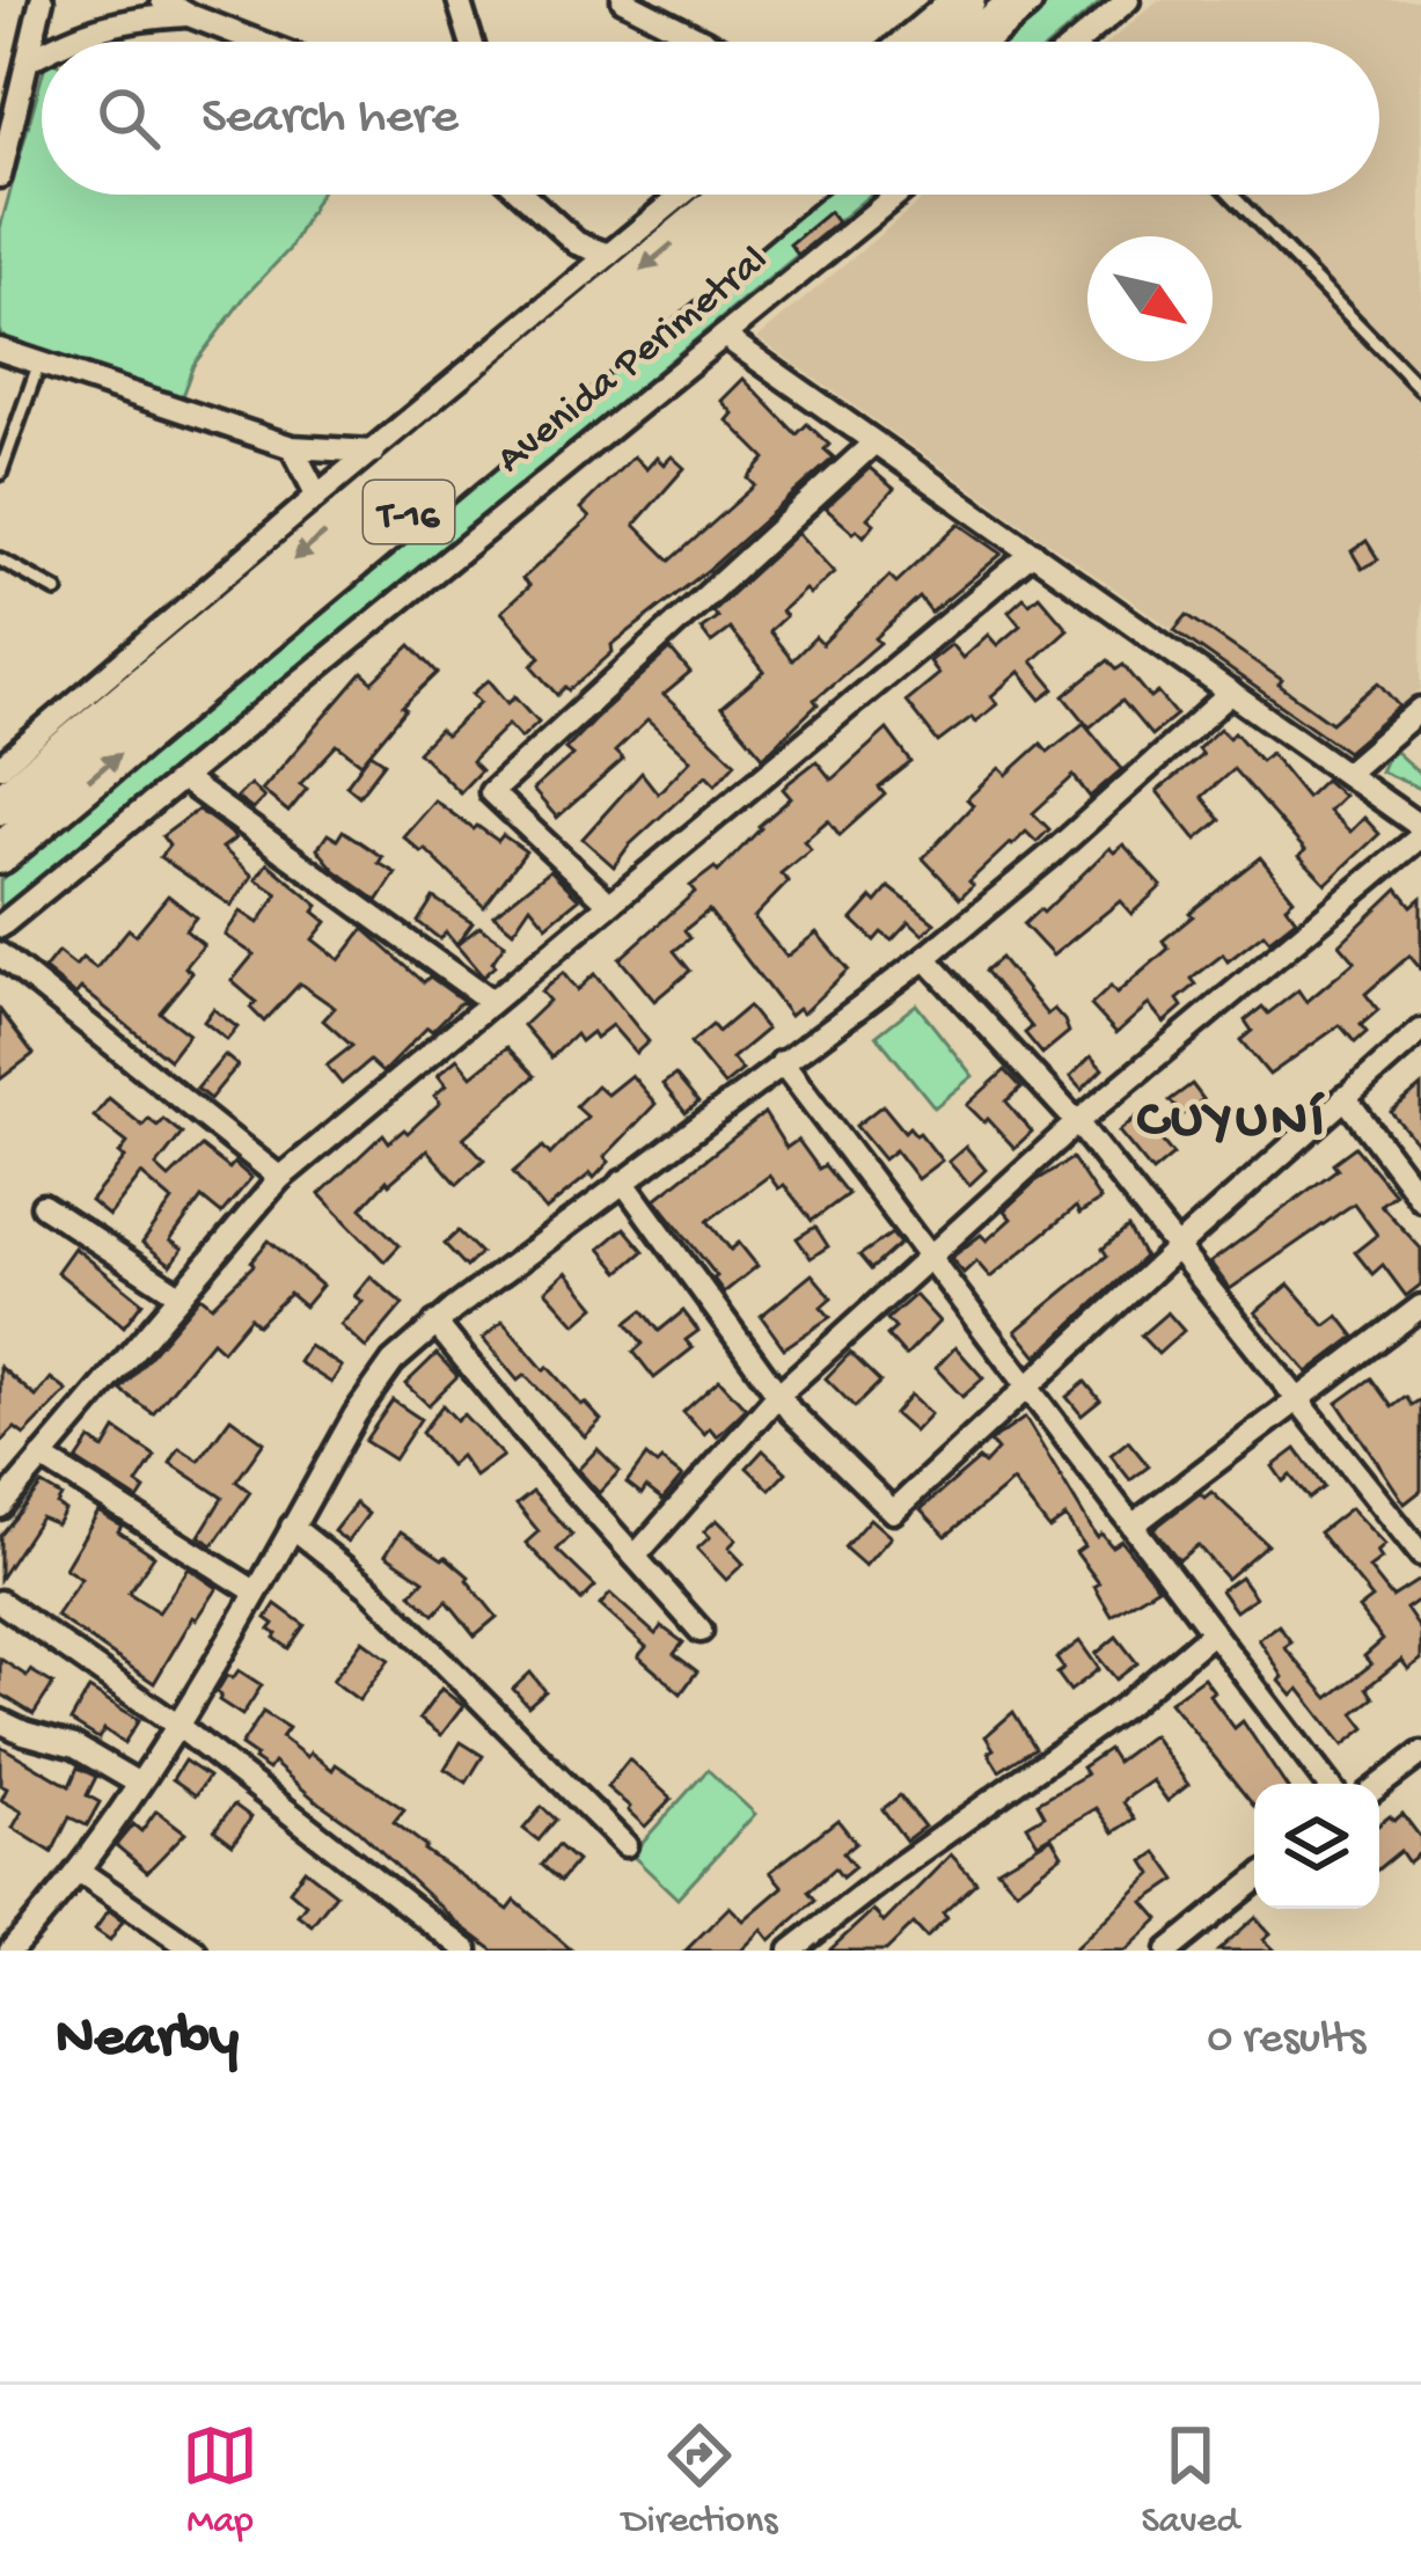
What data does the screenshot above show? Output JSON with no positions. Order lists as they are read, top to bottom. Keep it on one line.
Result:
{"streets":{"highway":["Avenida Perimetral","T-16"]},"districts":["CUYUNÍ"],"north":"bottom right","page":{"search":"Search here","heading":["Nearby","0 results"],"nav":["Map","Directions","Saved"]}}
